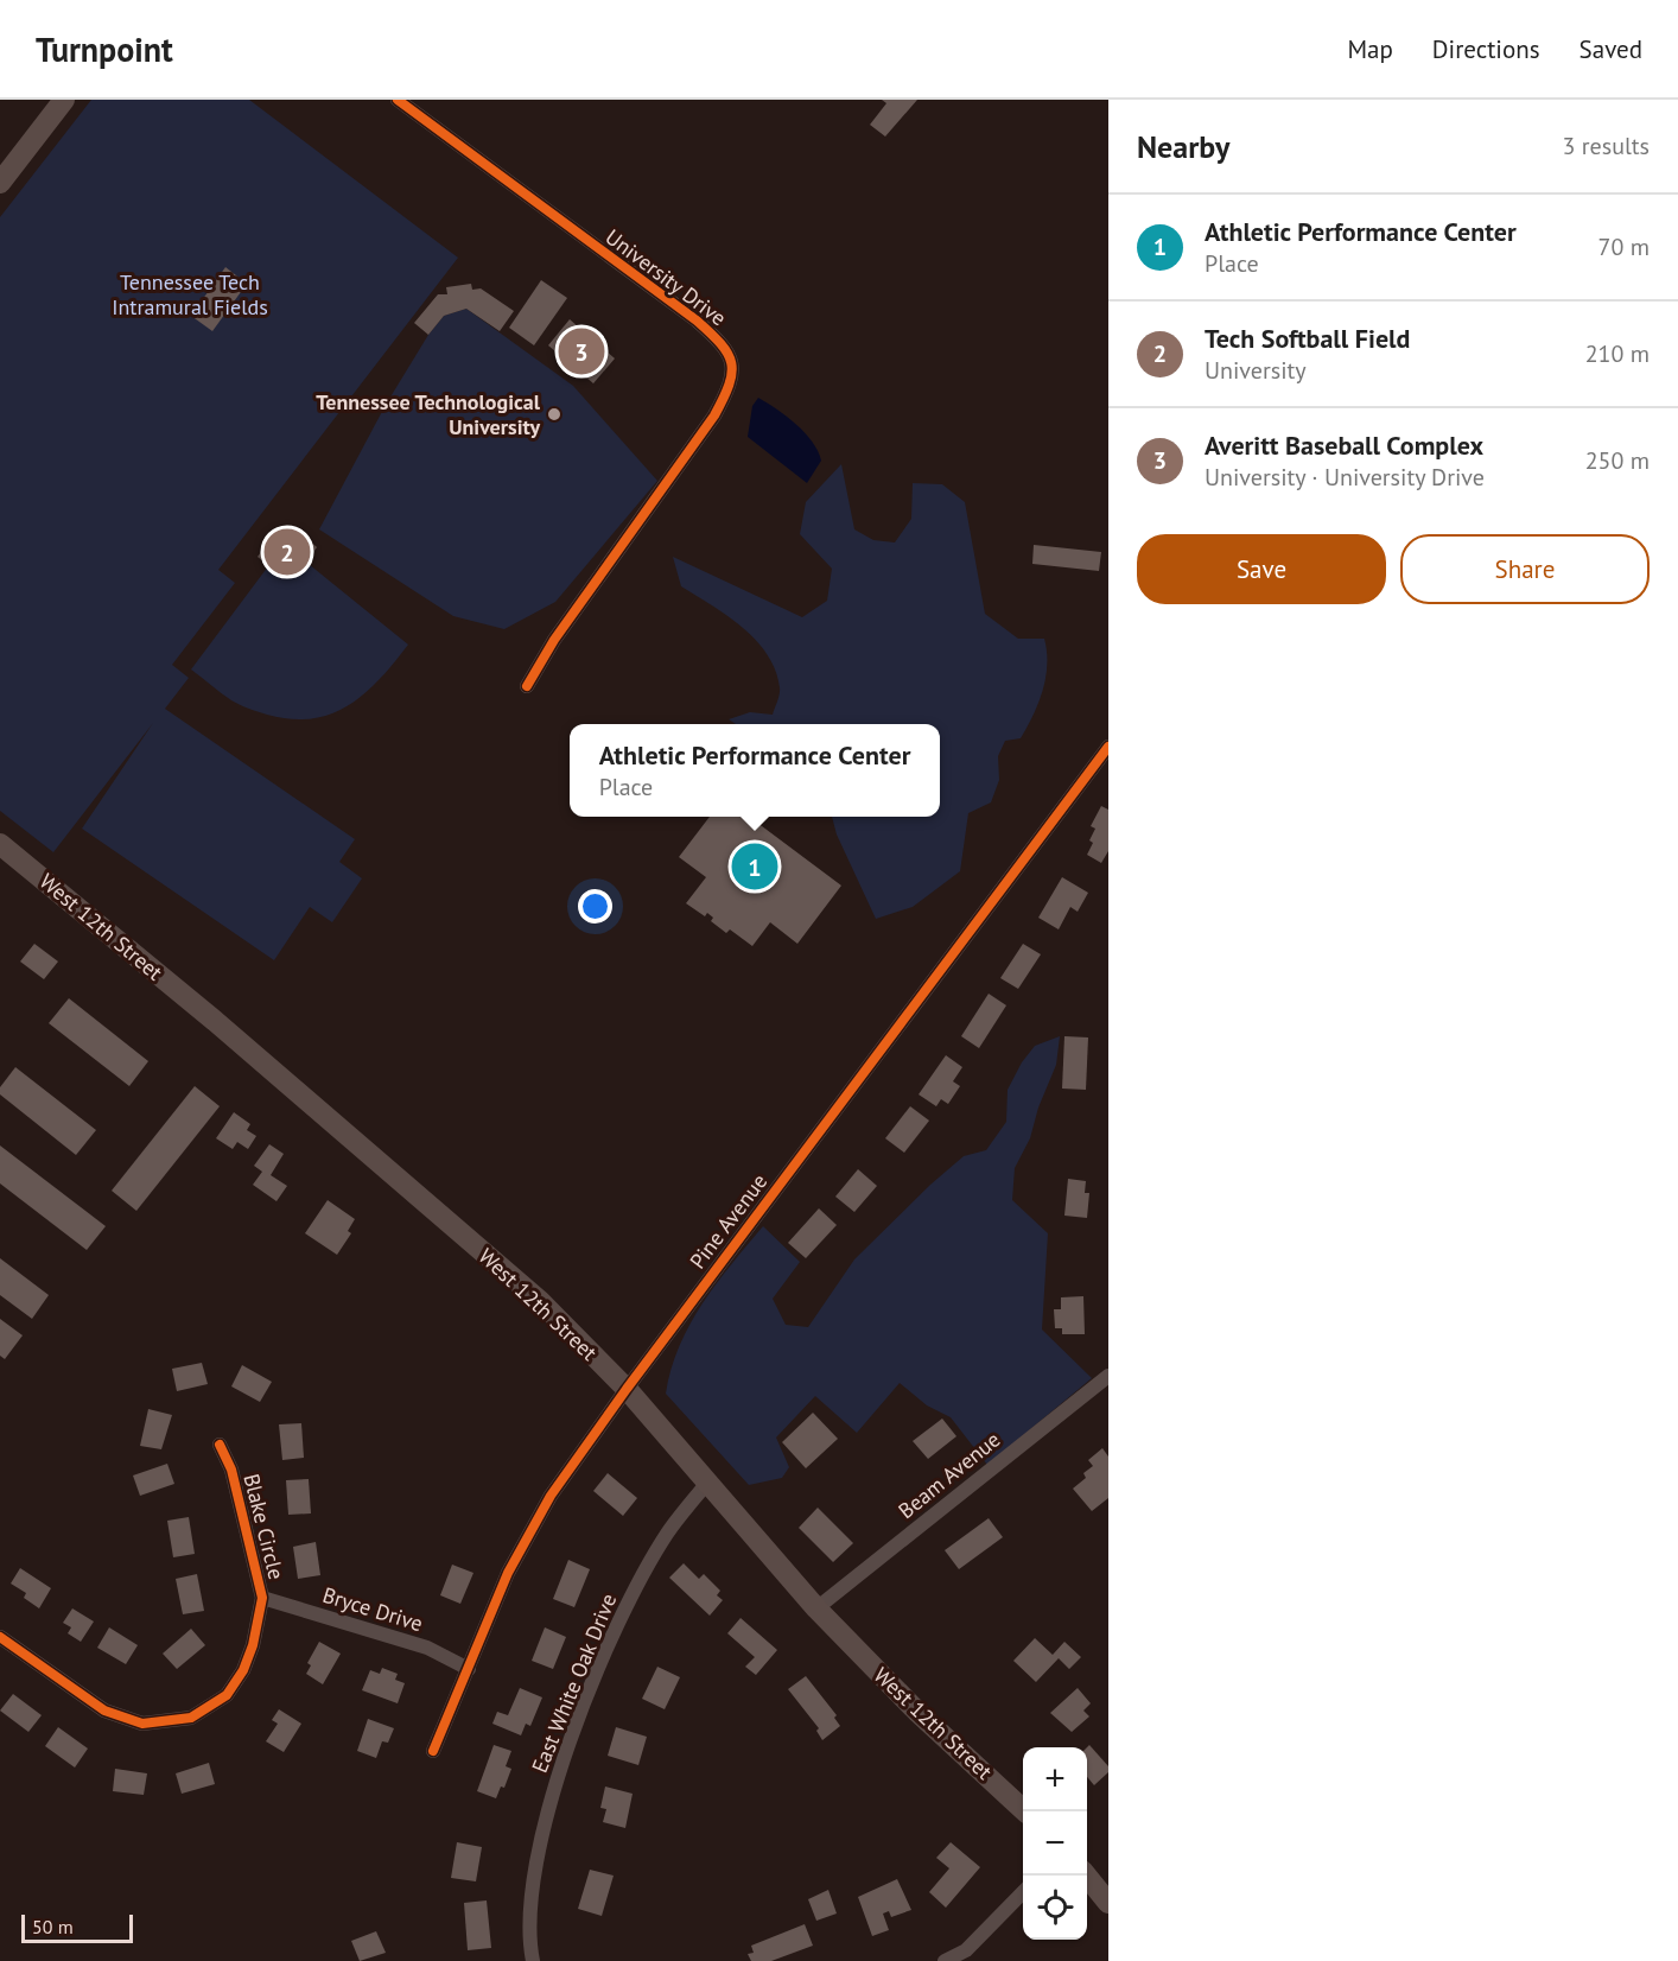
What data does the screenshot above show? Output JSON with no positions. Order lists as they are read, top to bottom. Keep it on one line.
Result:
{"streets":{"main road":["West 12th Street"],"street":["University Drive","Pine Avenue","Beam Avenue","Blake Circle","Bryce Drive","East White Oak Drive"]},"crossings":[["West 12th Street","Pine Avenue"],["West 12th Street","Beam Avenue"],["West 12th Street","East White Oak Drive"],["Pine Avenue","Bryce Drive"],["Blake Circle","Bryce Drive"]],"parks":["Tennessee Tech Intramural Fields"],"places":["Tennessee Technological University"],"scale_bar":"50 m","page":{"header":"Turnpoint","nav":["Map","Directions","Saved"],"heading":["Nearby","3 results"],"list":[{"mark":"1","name":"Athletic Performance Center","note":"Place","value":"70 m"},{"mark":"2","name":"Tech Softball Field","note":"University","value":"210 m"},{"mark":"3","name":"Averitt Baseball Complex","note":"University · University Drive","value":"250 m"}],"pins":["3","2","1"],"buttons":["Save","Share"],"popup":["Athletic Performance Center","Place"],"map_buttons":["+","−"],"scale":"50 m"}}
